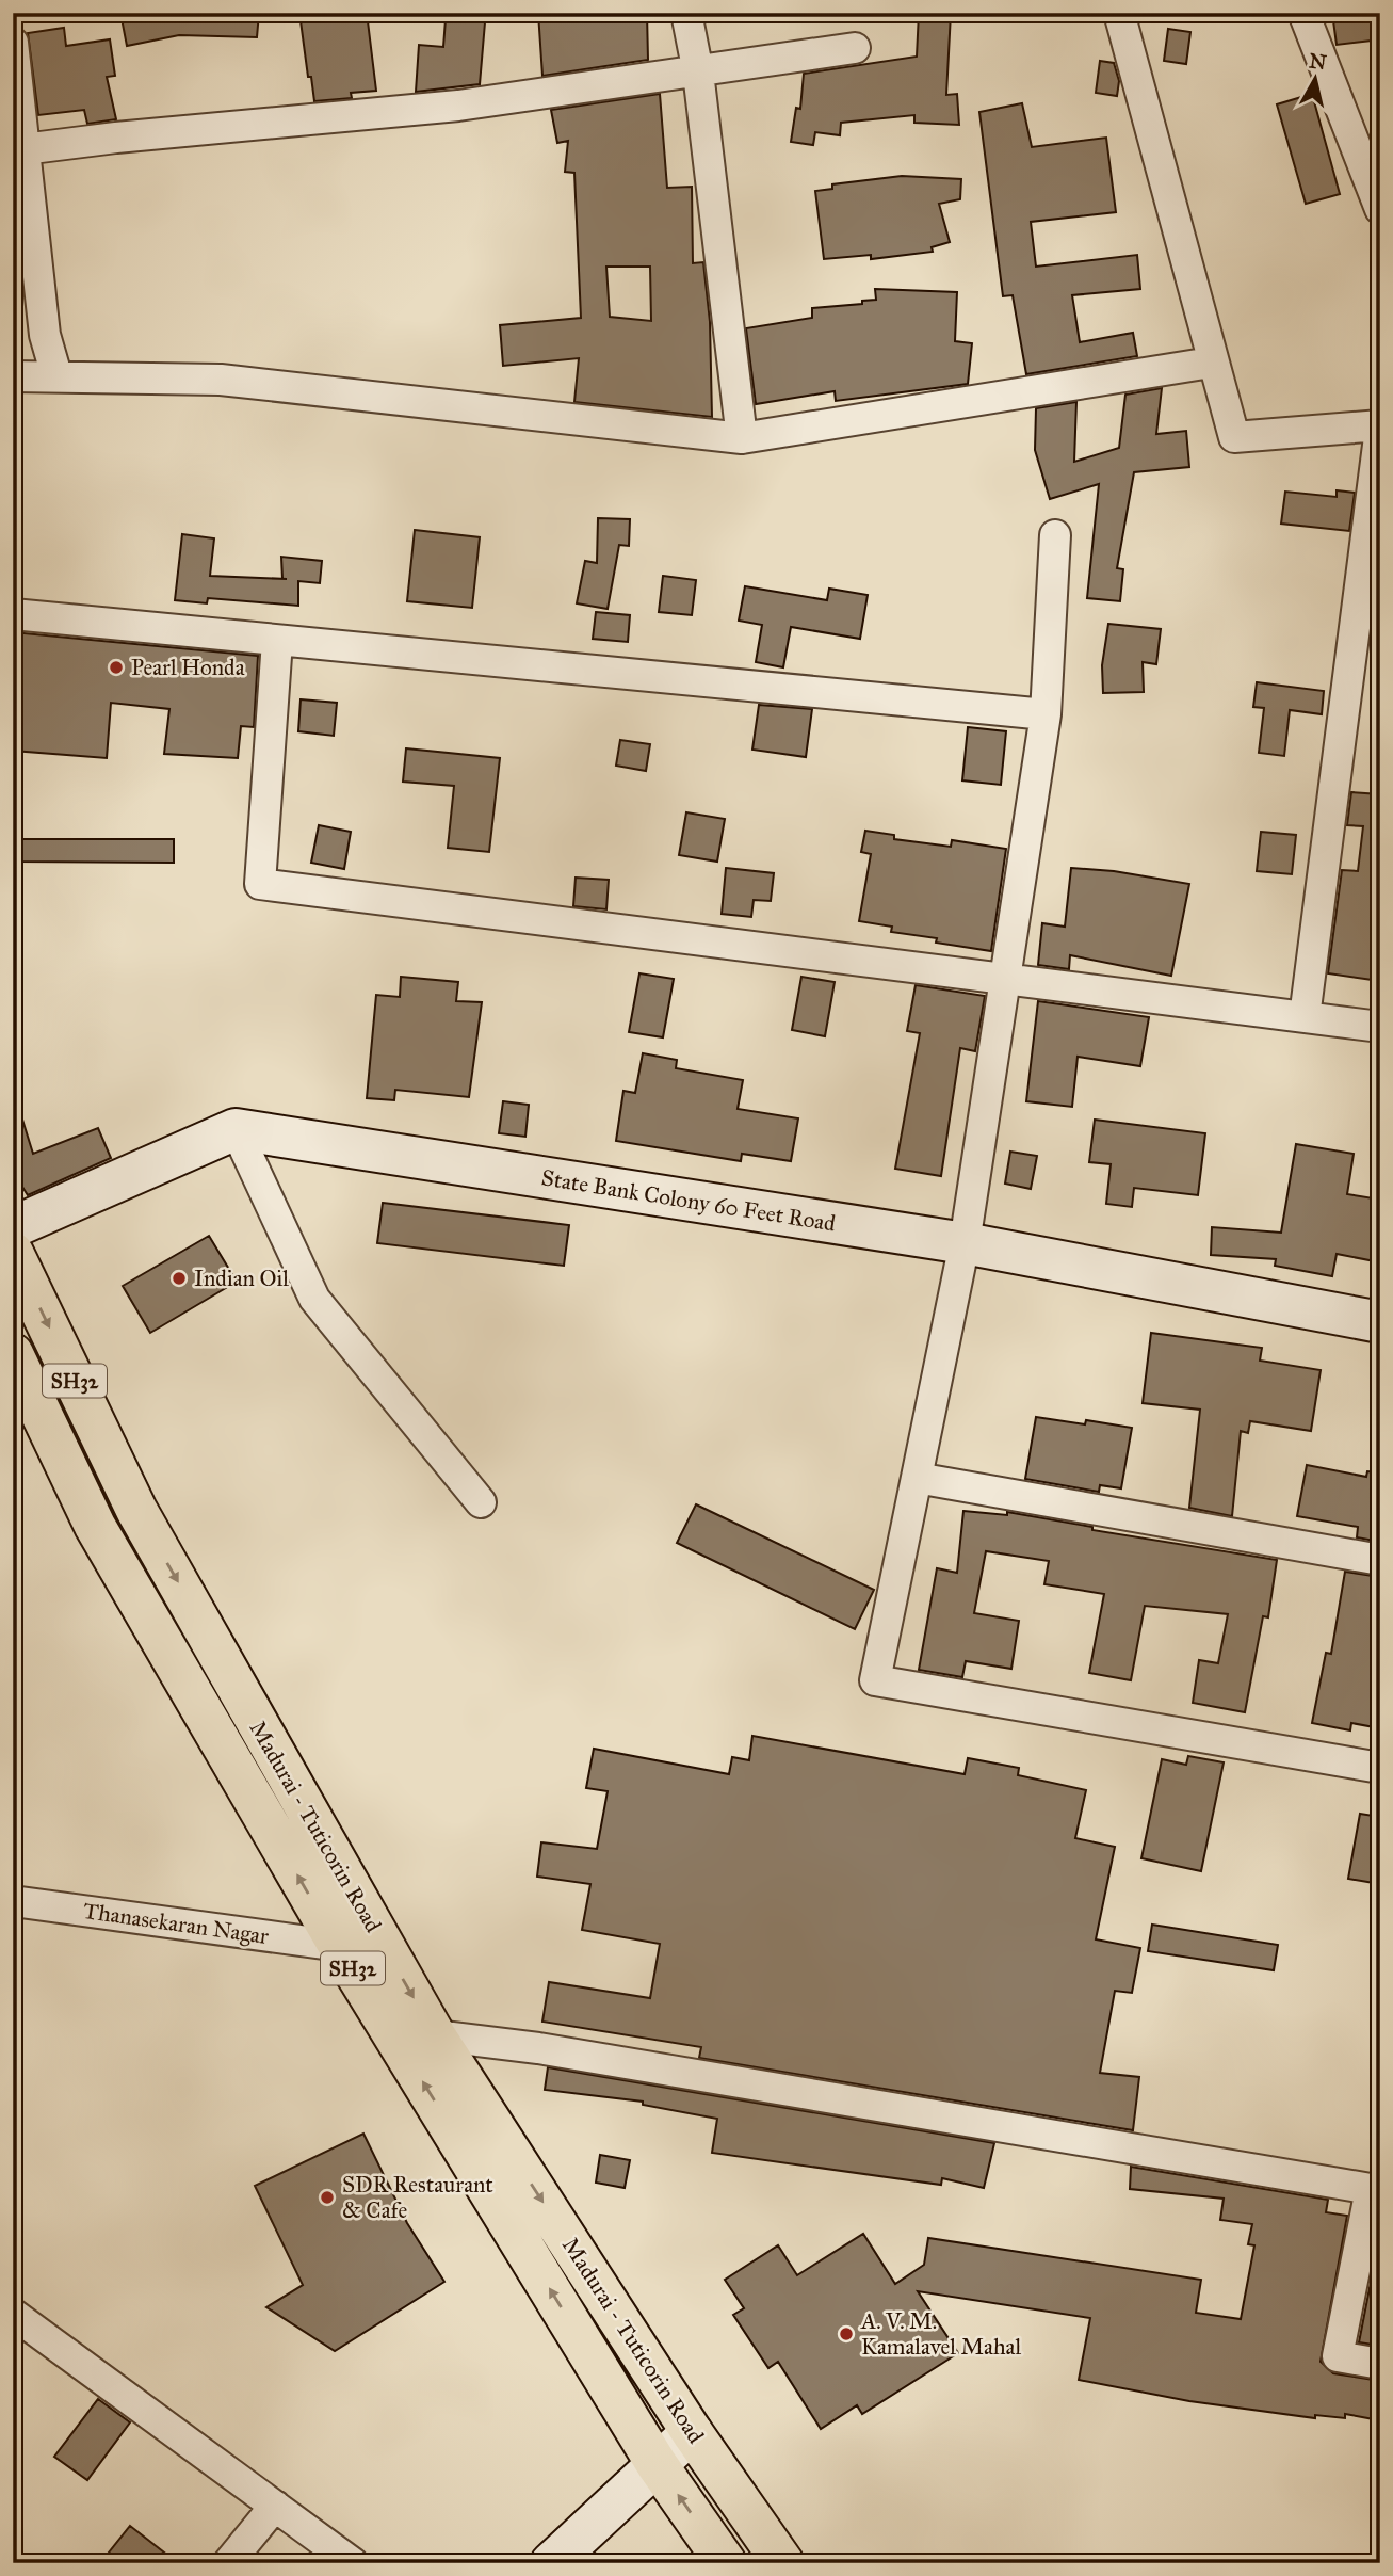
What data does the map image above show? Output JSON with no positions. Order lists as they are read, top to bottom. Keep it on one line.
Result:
{"streets":{"main road":["SH32","Madurai - Tuticorin Road"],"street":["State Bank Colony 60 Feet Road","Thanasekaran Nagar"]},"crossings":[["Madurai - Tuticorin Road","Thanasekaran Nagar"]],"places":["Pearl Honda","Indian Oil","SDR Restaurant & Cafe","A. V. M. Kamalavel Mahal"],"north":"top"}
